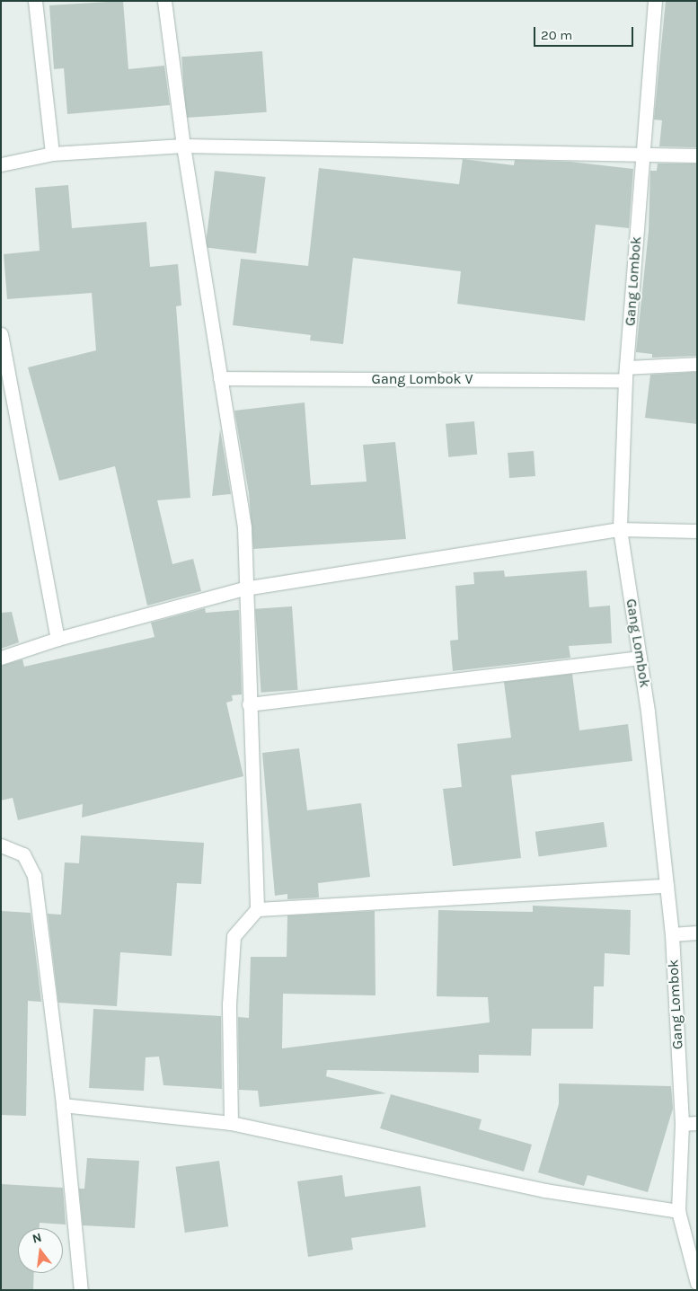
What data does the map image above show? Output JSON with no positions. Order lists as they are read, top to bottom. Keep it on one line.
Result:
{"streets":{"street":["Gang Lombok","Gang Lombok V"]},"crossings":[["Gang Lombok","Gang Lombok V"]],"scale_bar":"20 m","north":"top"}
